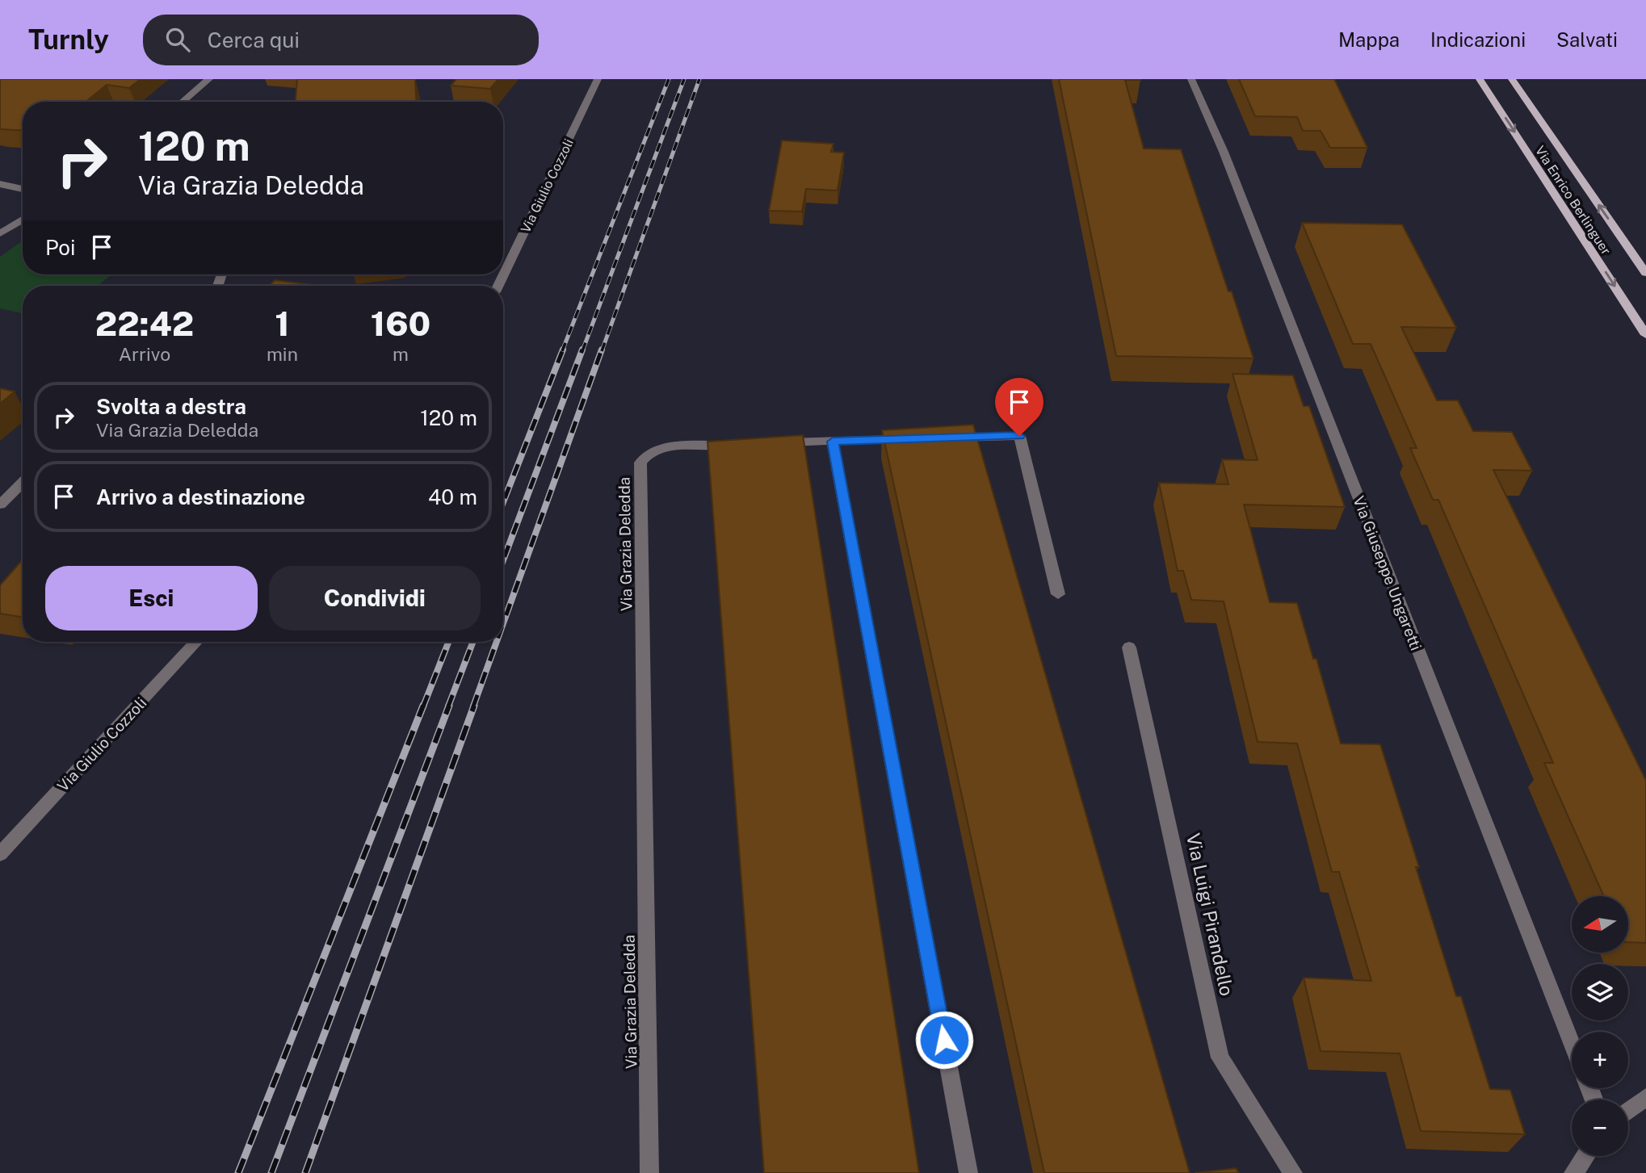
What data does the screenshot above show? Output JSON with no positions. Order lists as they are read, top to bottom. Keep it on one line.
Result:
{"streets":{"main road":["Via Enrico Berlinguer"],"street":["Via Giulio Cozzoli","Via Grazia Deledda","Via Giuseppe Ungaretti","Via Luigi Pirandello"]},"north":"left","page":{"header":"Turnly","search":"Cerca qui","nav":["Mappa","Indicazioni","Salvati"],"turn":["120 m","Via Grazia Deledda"],"then":"Poi","eta":["22:42","Arrivo","1","min","160","m"],"list":[{"name":"Svolta a destra","note":"Via Grazia Deledda","value":"120 m"},{"name":"Arrivo a destinazione","value":"40 m"}],"buttons":["Esci","Condividi"],"map_buttons":["+","−"]}}
